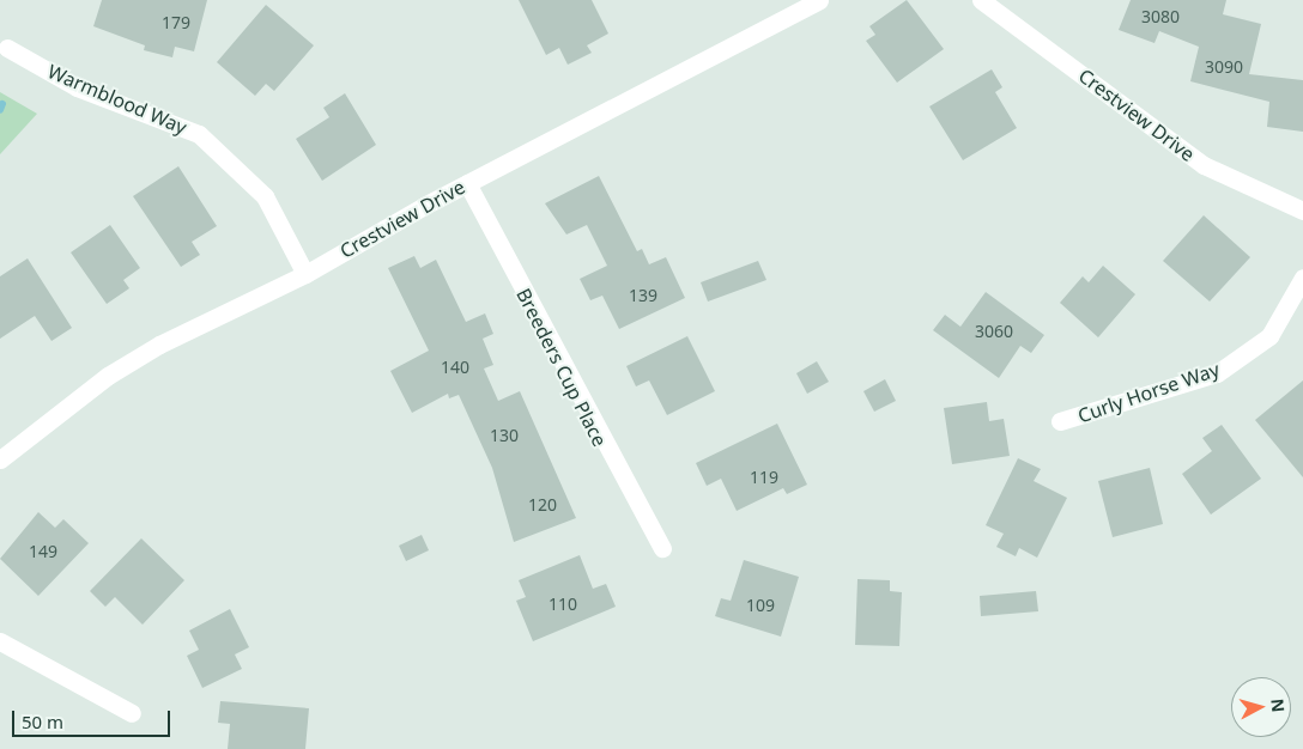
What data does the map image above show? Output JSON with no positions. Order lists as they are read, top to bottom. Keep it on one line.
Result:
{"streets":{"street":["Warmblood Way","Crestview Drive","Breeders Cup Place","Curly Horse Way"]},"crossings":[["Warmblood Way","Crestview Drive"],["Crestview Drive","Breeders Cup Place"]],"house_numbers":["3080","179","3090","139","3060","140","130","119","120","149","110","109"],"scale_bar":"50 m","north":"right"}
